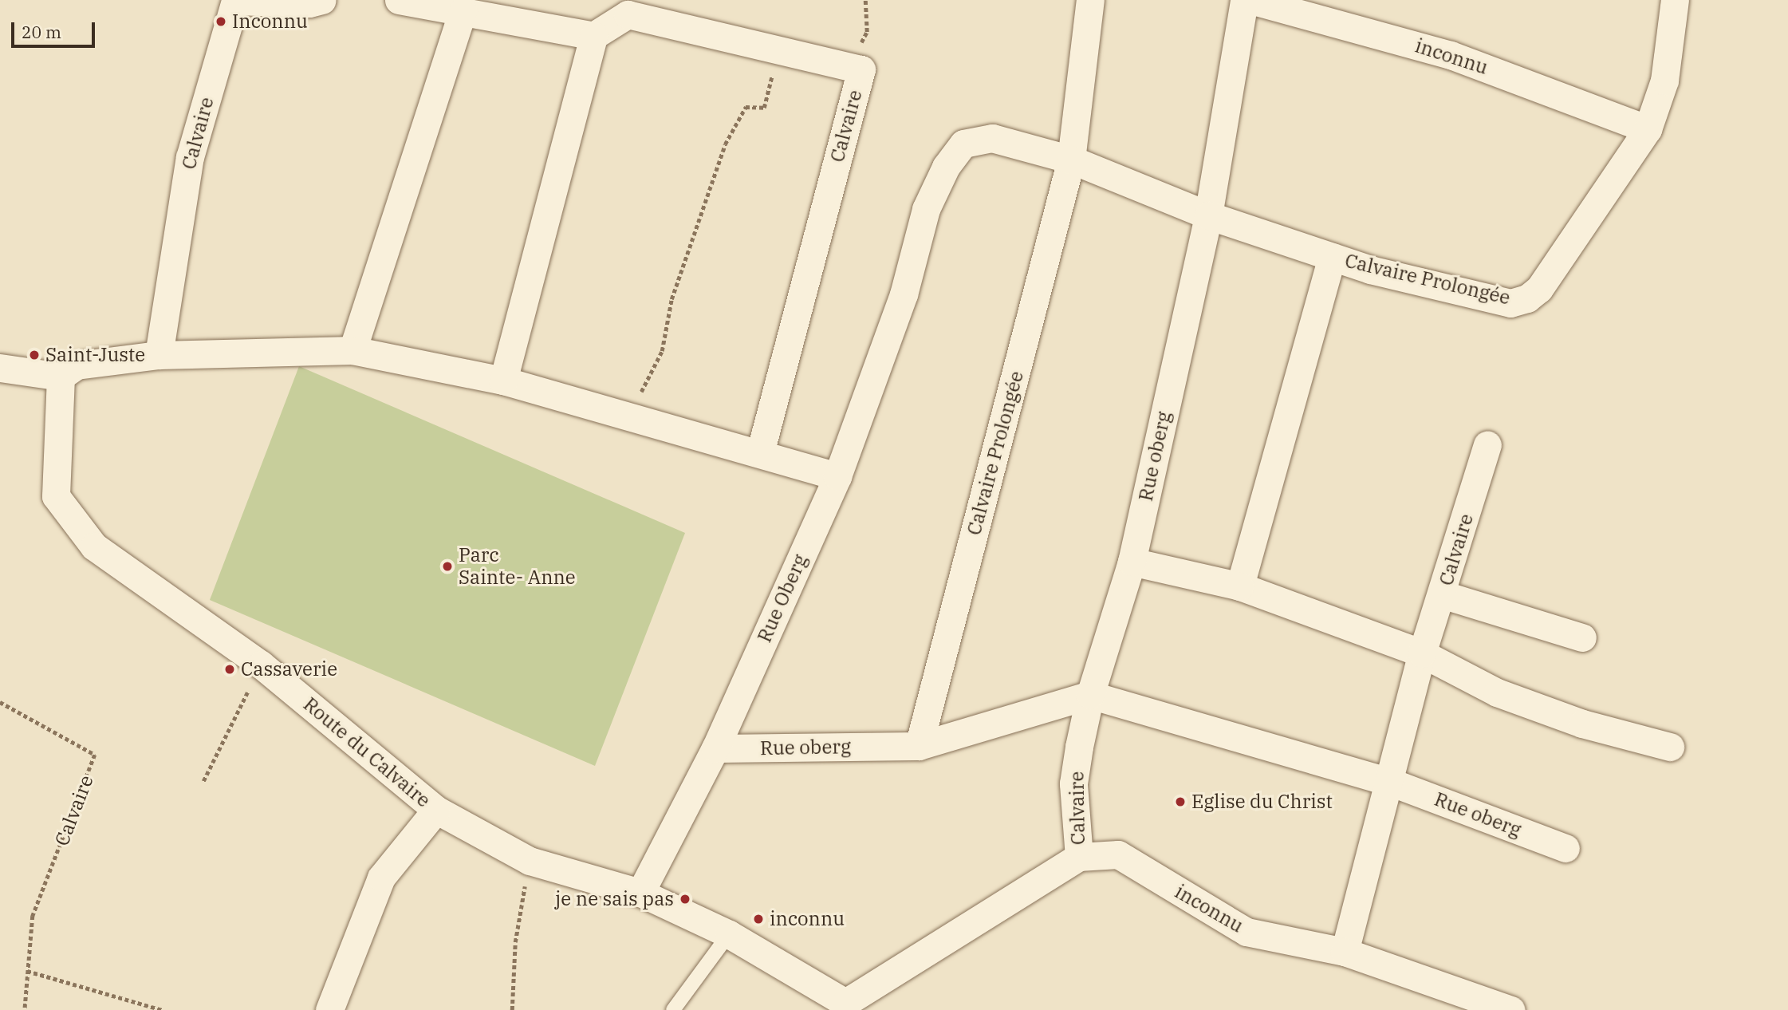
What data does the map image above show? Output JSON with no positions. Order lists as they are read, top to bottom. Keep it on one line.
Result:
{"streets":{"street":["inconnu","Calvaire","Calvaire Prolongée","Rue oberg","Rue Oberg","Route du Calvaire"]},"crossings":[["inconnu","Calvaire"],["inconnu","Calvaire Prolongée"],["inconnu","Route du Calvaire"],["Calvaire","Rue oberg"],["Calvaire Prolongée","Rue oberg"],["Calvaire Prolongée","Rue Oberg"],["Rue oberg","Rue Oberg"],["Rue Oberg","Route du Calvaire"]],"places":["Inconnu","Saint-Juste","Parc Sainte- Anne","Cassaverie","Eglise du Christ","je ne sais pas","inconnu"],"scale_bar":"20 m"}
